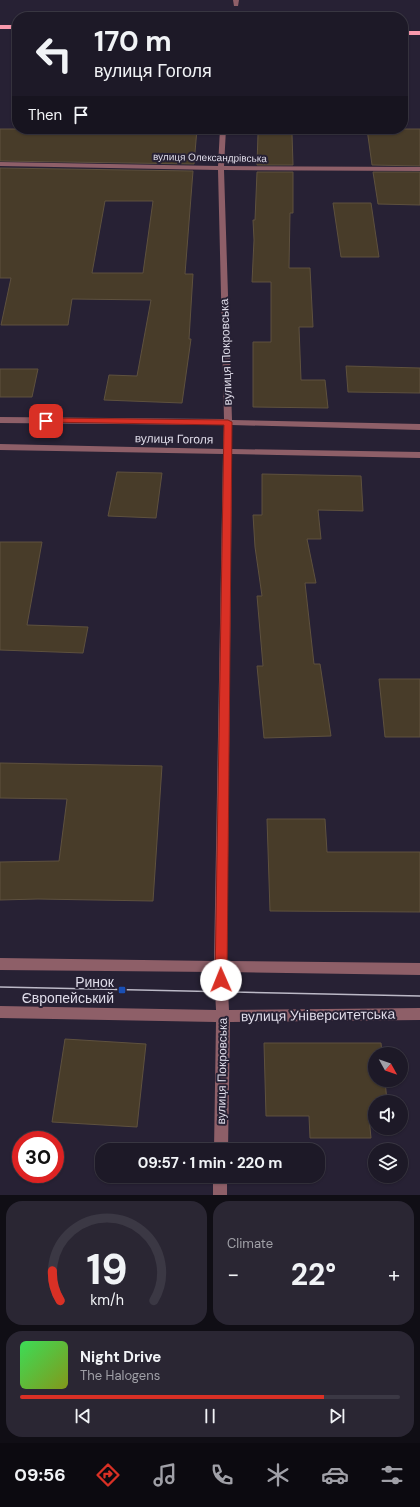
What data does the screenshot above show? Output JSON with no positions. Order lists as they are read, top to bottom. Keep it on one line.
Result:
{"streets":{"street":["вулиця Олександрівська","вулиця Покровська","вулиця Гоголя","вулиця Університетська"]},"crossings":[["вулиця Олександрівська","вулиця Покровська"],["вулиця Покровська","вулиця Гоголя"],["вулиця Покровська","вулиця Університетська"]],"places":{"transit":["Ринок Європейський"]},"north":"bottom right","page":{"turn":["170 m","вулиця Гоголя"],"then":"Then","limit":"30","trip":"09:57 · 1 min · 220 m","tile":"Climate","heat":["−","22°","+"],"song":["Night Drive","The Halogens"],"tabs":"09:56","gauge":["19","km/h"]}}
